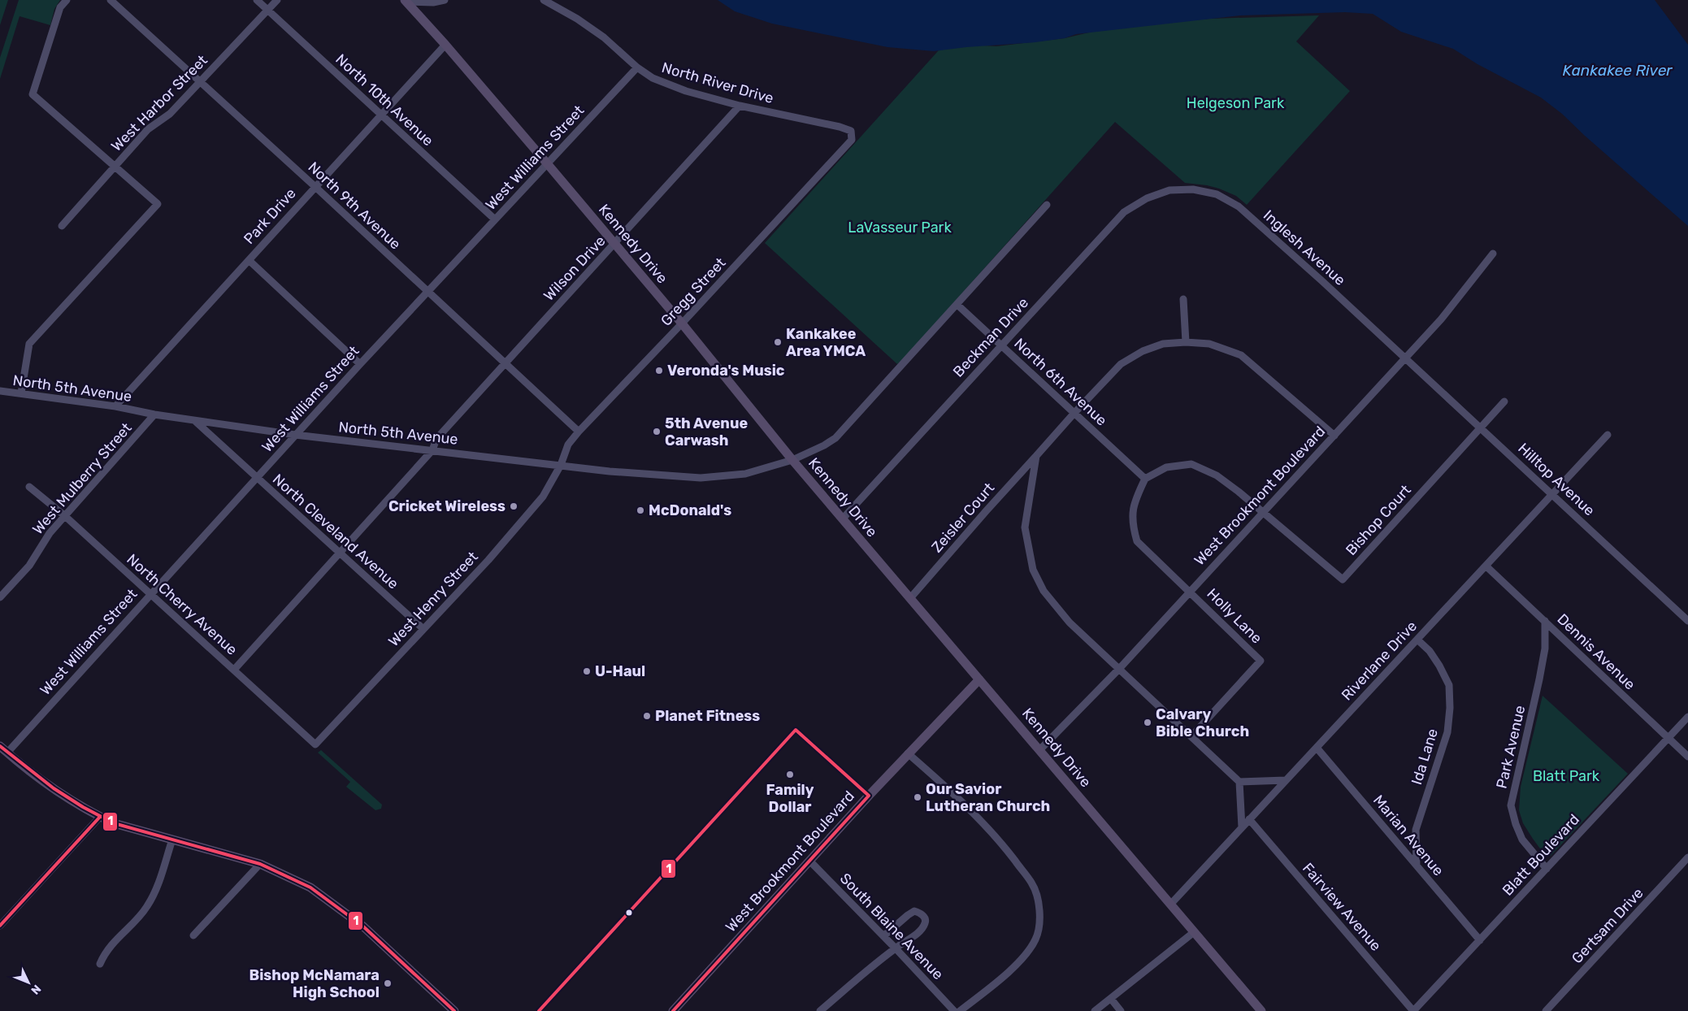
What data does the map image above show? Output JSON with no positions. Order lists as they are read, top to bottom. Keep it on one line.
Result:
{"streets":{"main road":["Kennedy Drive","West Brookmont Boulevard"],"street":["North River Drive","North 10th Avenue","West Harbor Street","West Williams Street","North 9th Avenue","Park Drive","Inglesh Avenue","Wilson Drive","Gregg Street","Beckman Drive","North 6th Avenue","North 5th Avenue","West Mulberry Street","Hilltop Avenue","Zeisler Court","Bishop Court","North Cleveland Avenue","West Henry Street","North Cherry Avenue","Holly Lane","Dennis Avenue","Riverlane Drive","Park Avenue","Ida Lane","Marian Avenue","Blatt Boulevard","Fairview Avenue","Gertsam Drive","South Blaine Avenue"]},"crossings":[["North River Drive","West Williams Street"],["North River Drive","Wilson Drive"],["North River Drive","Gregg Street"],["North 10th Avenue","West Harbor Street"],["North 10th Avenue","West Williams Street"],["North 10th Avenue","Park Drive"],["West Harbor Street","North 9th Avenue"],["West Williams Street","North 9th Avenue"],["West Williams Street","Kennedy Drive"],["West Williams Street","North 5th Avenue"],["West Williams Street","North Cleveland Avenue"],["West Williams Street","North Cherry Avenue"],["North 9th Avenue","Park Drive"],["North 9th Avenue","Wilson Drive"],["North 9th Avenue","Gregg Street"],["Park Drive","Kennedy Drive"],["Park Drive","North 5th Avenue"],["Kennedy Drive","Wilson Drive"],["Kennedy Drive","Gregg Street"],["Kennedy Drive","Beckman Drive"],["Kennedy Drive","North 5th Avenue"],["Kennedy Drive","West Brookmont Boulevard"],["Kennedy Drive","Zeisler Court"],["Kennedy Drive","Riverlane Drive"],["Inglesh Avenue","Beckman Drive"],["Inglesh Avenue","Hilltop Avenue"],["Inglesh Avenue","West Brookmont Boulevard"],["Wilson Drive","North 5th Avenue"],["Wilson Drive","North Cleveland Avenue"],["Wilson Drive","North Cherry Avenue"],["Gregg Street","North 5th Avenue"],["Gregg Street","West Henry Street"],["Beckman Drive","North 6th Avenue"],["North 6th Avenue","North 5th Avenue"],["North 6th Avenue","West Brookmont Boulevard"],["North 6th Avenue","Zeisler Court"],["North 6th Avenue","Bishop Court"],["North 6th Avenue","Holly Lane"],["North 5th Avenue","West Mulberry Street"],["North 5th Avenue","North Cleveland Avenue"],["North 5th Avenue","West Henry Street"],["West Mulberry Street","North Cherry Avenue"],["Hilltop Avenue","West Brookmont Boulevard"],["Hilltop Avenue","Bishop Court"],["Hilltop Avenue","Riverlane Drive"],["West Brookmont Boulevard","Zeisler Court"],["West Brookmont Boulevard","Bishop Court"],["West Brookmont Boulevard","Holly Lane"],["West Brookmont Boulevard","South Blaine Avenue"],["Bishop Court","Holly Lane"],["North Cleveland Avenue","West Henry Street"],["West Henry Street","North Cherry Avenue"],["Dennis Avenue","Riverlane Drive"],["Dennis Avenue","Park Avenue"],["Dennis Avenue","Blatt Boulevard"],["Riverlane Drive","Ida Lane"],["Riverlane Drive","Marian Avenue"],["Riverlane Drive","Fairview Avenue"],["Park Avenue","Blatt Boulevard"],["Ida Lane","Marian Avenue"],["Marian Avenue","Blatt Boulevard"],["Blatt Boulevard","Fairview Avenue"]],"water":["Kankakee River"],"parks":["Helgeson Park","LaVasseur Park","Blatt Park"],"places":["Kankakee Area YMCA","Veronda's Music","5th Avenue Carwash","Cricket Wireless","McDonald's","U-Haul","Planet Fitness","Calvary Bible Church","Family Dollar","Our Savior Lutheran Church","Bishop McNamara High School"],"lines":["transit line 1"],"north":"bottom right"}
